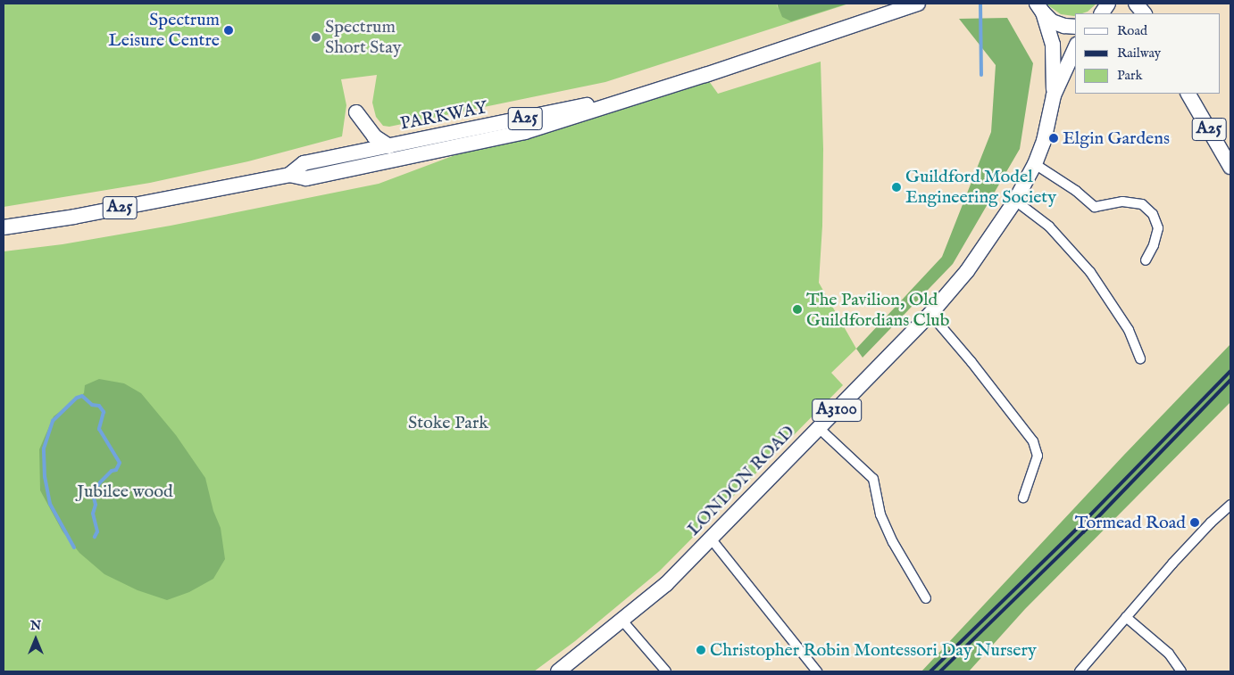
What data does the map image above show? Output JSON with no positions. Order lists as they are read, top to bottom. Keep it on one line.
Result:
{"streets":{"main road":["PARKWAY","A25","A3100","LONDON ROAD"]},"parks":["Stoke Park","Jubilee wood"],"places":["Spectrum Leisure Centre","Spectrum Short Stay","Elgin Gardens","Guildford Model Engineering Society","The Pavilion, Old Guildfordians Club","Tormead Road","Christopher Robin Montessori Day Nursery"],"legend":["Road","Railway","Park"],"north":"top"}
